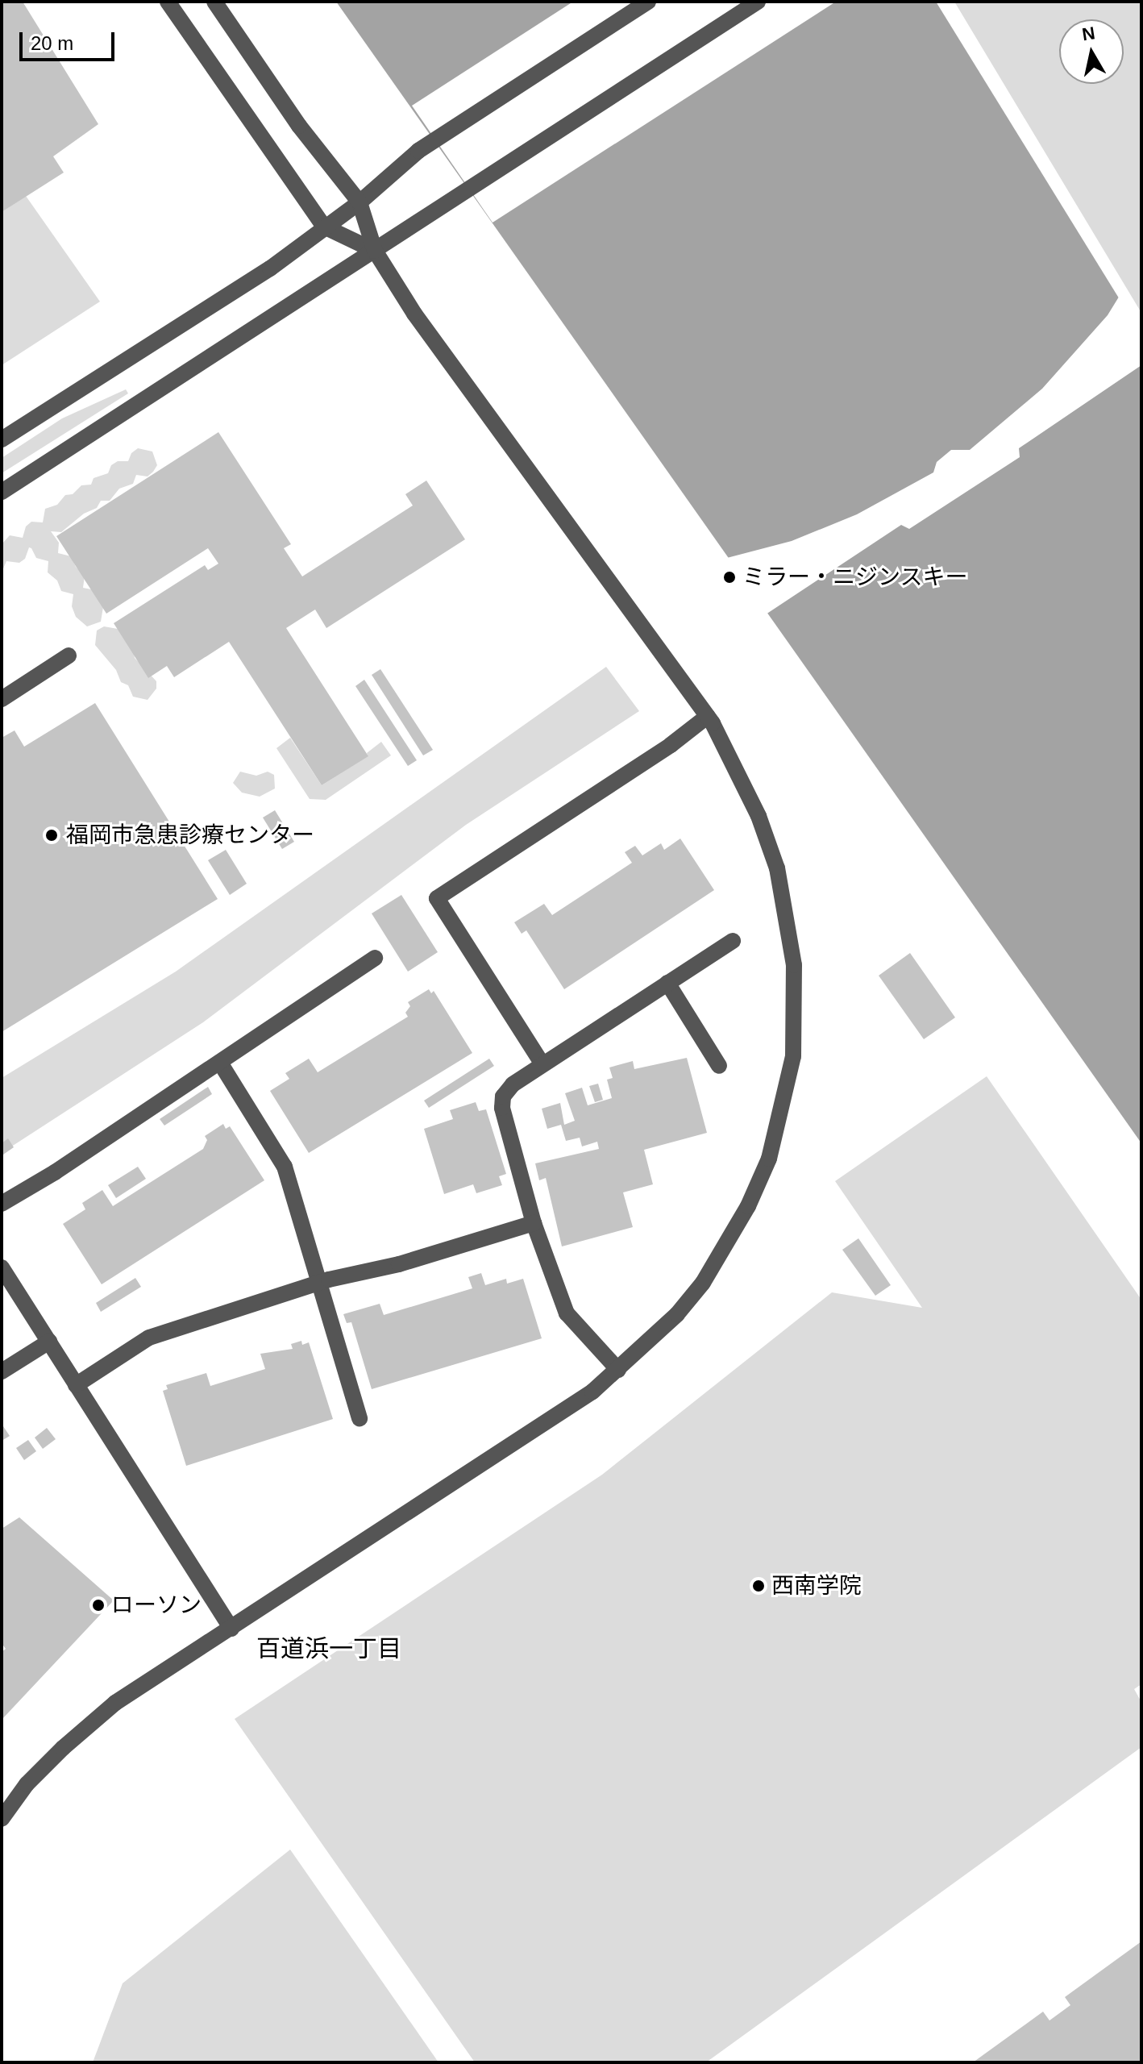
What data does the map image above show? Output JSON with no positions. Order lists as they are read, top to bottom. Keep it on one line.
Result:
{"districts":["百道浜一丁目"],"places":["ミラー・ニジンスキー","福岡市急患診療センター","西南学院","ローソン"],"scale_bar":"20 m","north":"top"}
